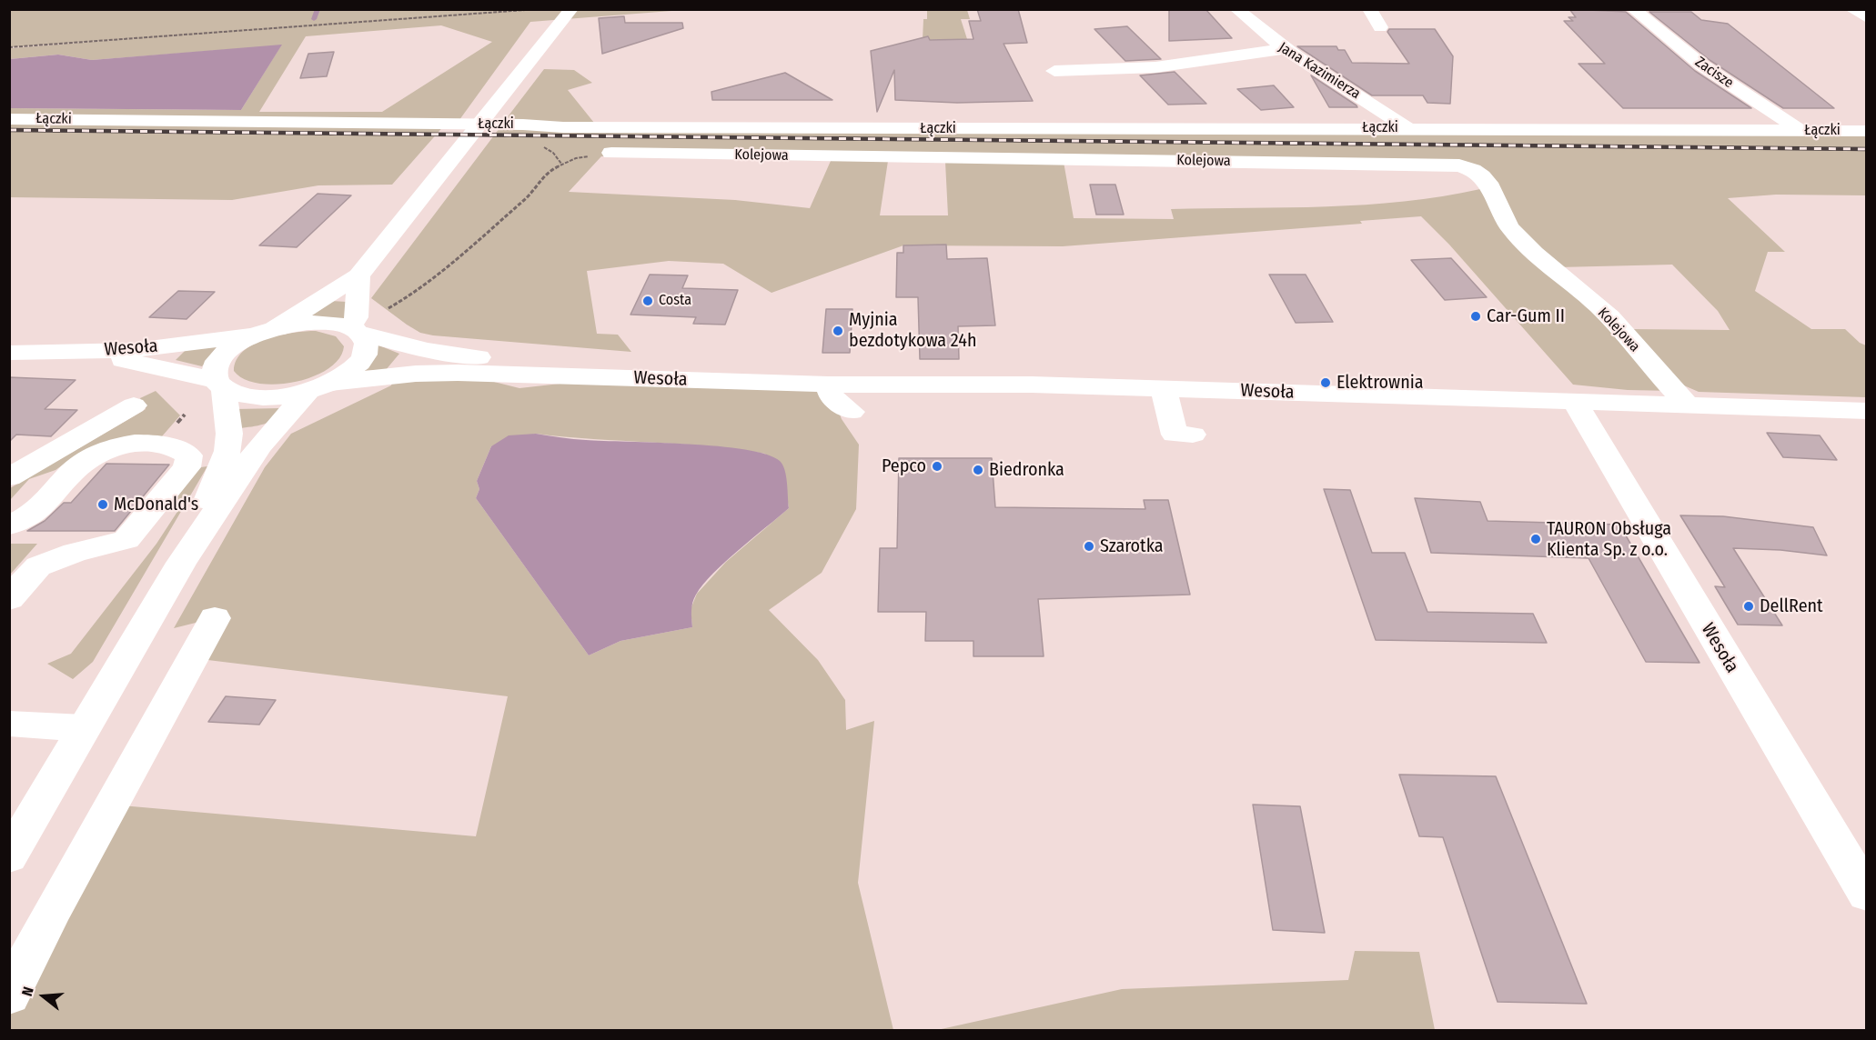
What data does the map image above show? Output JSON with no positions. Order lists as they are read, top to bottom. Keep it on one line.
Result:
{"streets":{"street":["Jana Kazimierza","Zacisze","Łączki","Kolejowa","Wesoła"]},"crossings":[["Jana Kazimierza","Łączki"],["Zacisze","Łączki"],["Kolejowa","Wesoła"]],"places":["Costa","Car-Gum II","Myjnia bezdotykowa 24h","Elektrownia","Pepco","Biedronka","McDonald's","TAURON Obsługa Klienta Sp. z o.o.","Szarotka","DellRent"],"north":"left"}
